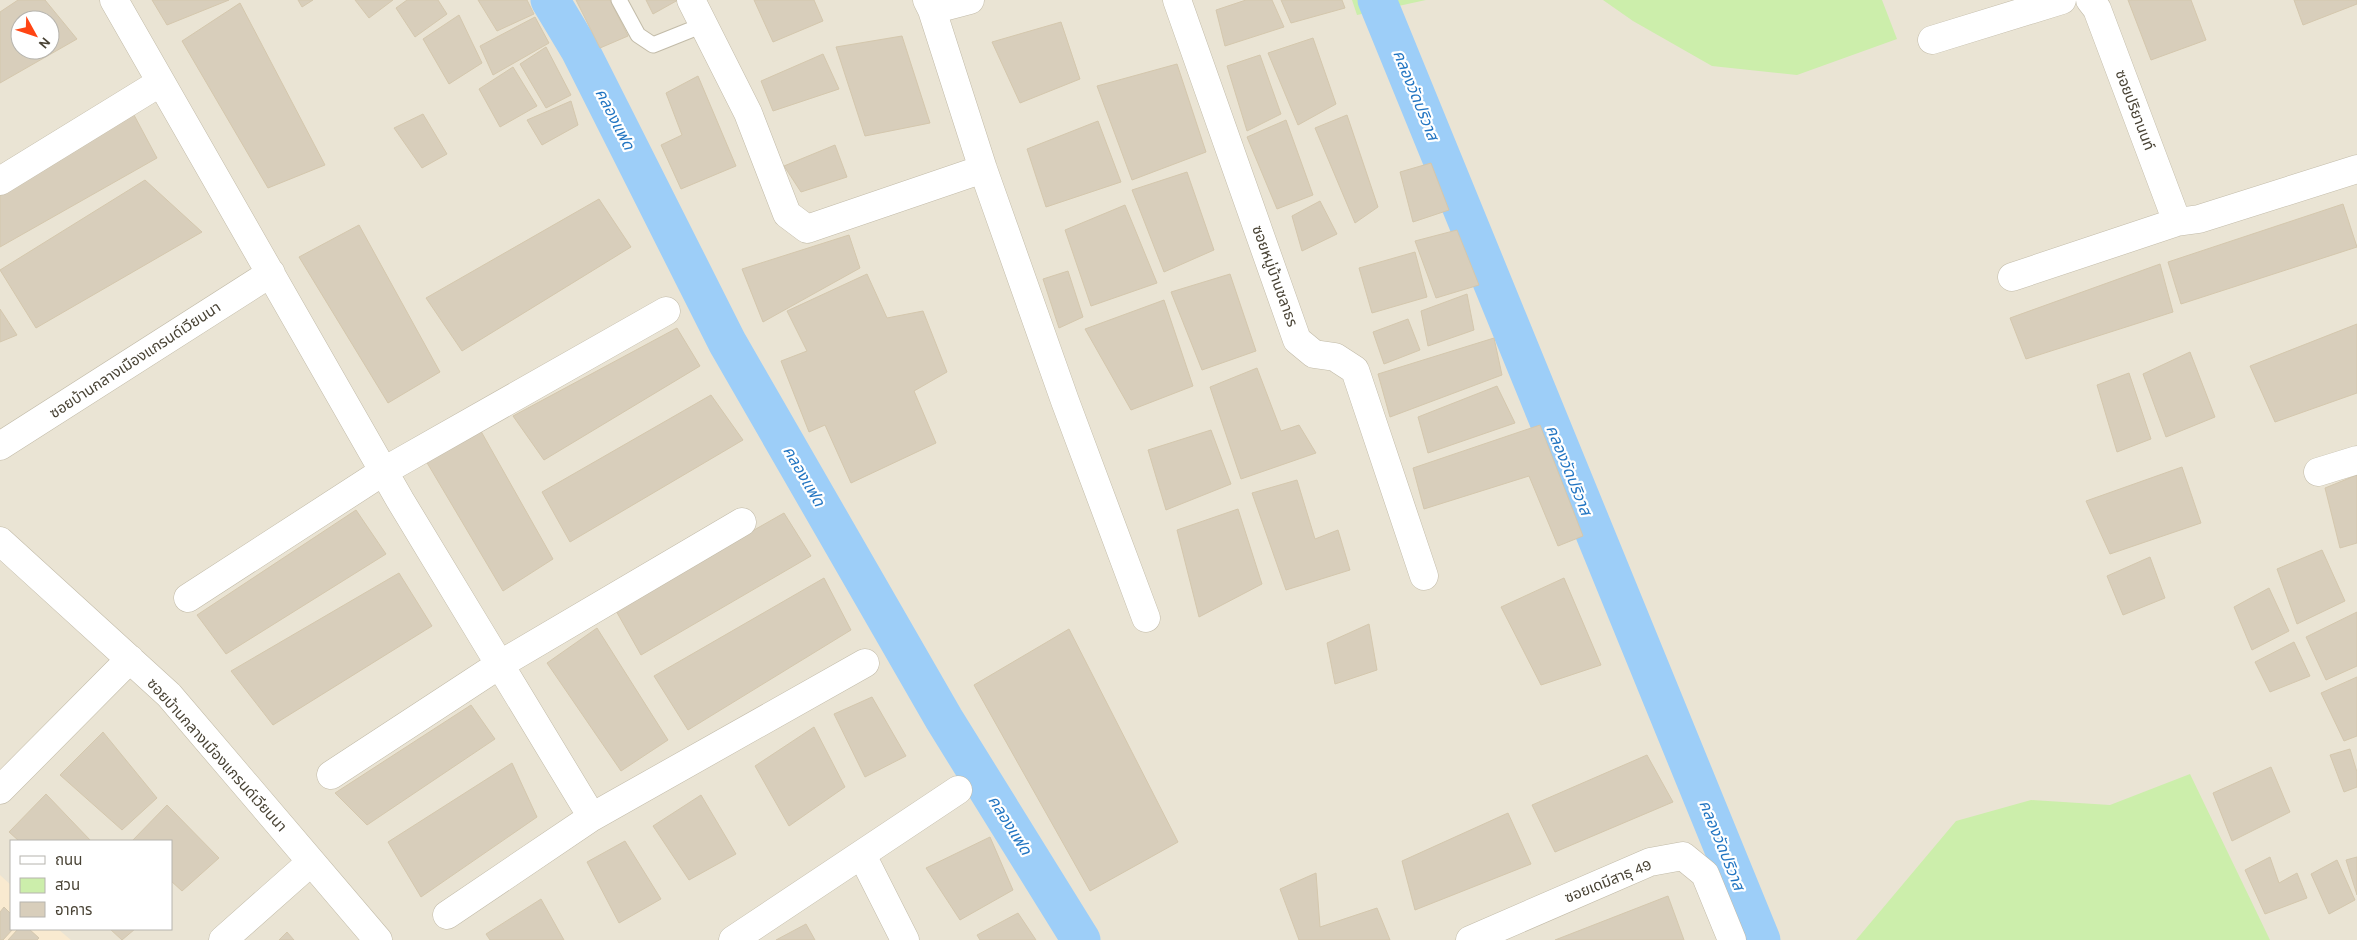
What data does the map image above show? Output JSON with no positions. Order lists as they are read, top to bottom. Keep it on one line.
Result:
{"streets":{"street":["ซอยปริยานนท์","ซอยหมู่บ้านชลาธร","ซอยบ้านกลางเมืองแกรนด์เวียนนา","ซอยเดมีสาธุ 49"]},"water":["คลองวัดปริวาส","คลองแฟด"],"legend":["ถนน","สวน","อาคาร"],"north":"bottom right"}
